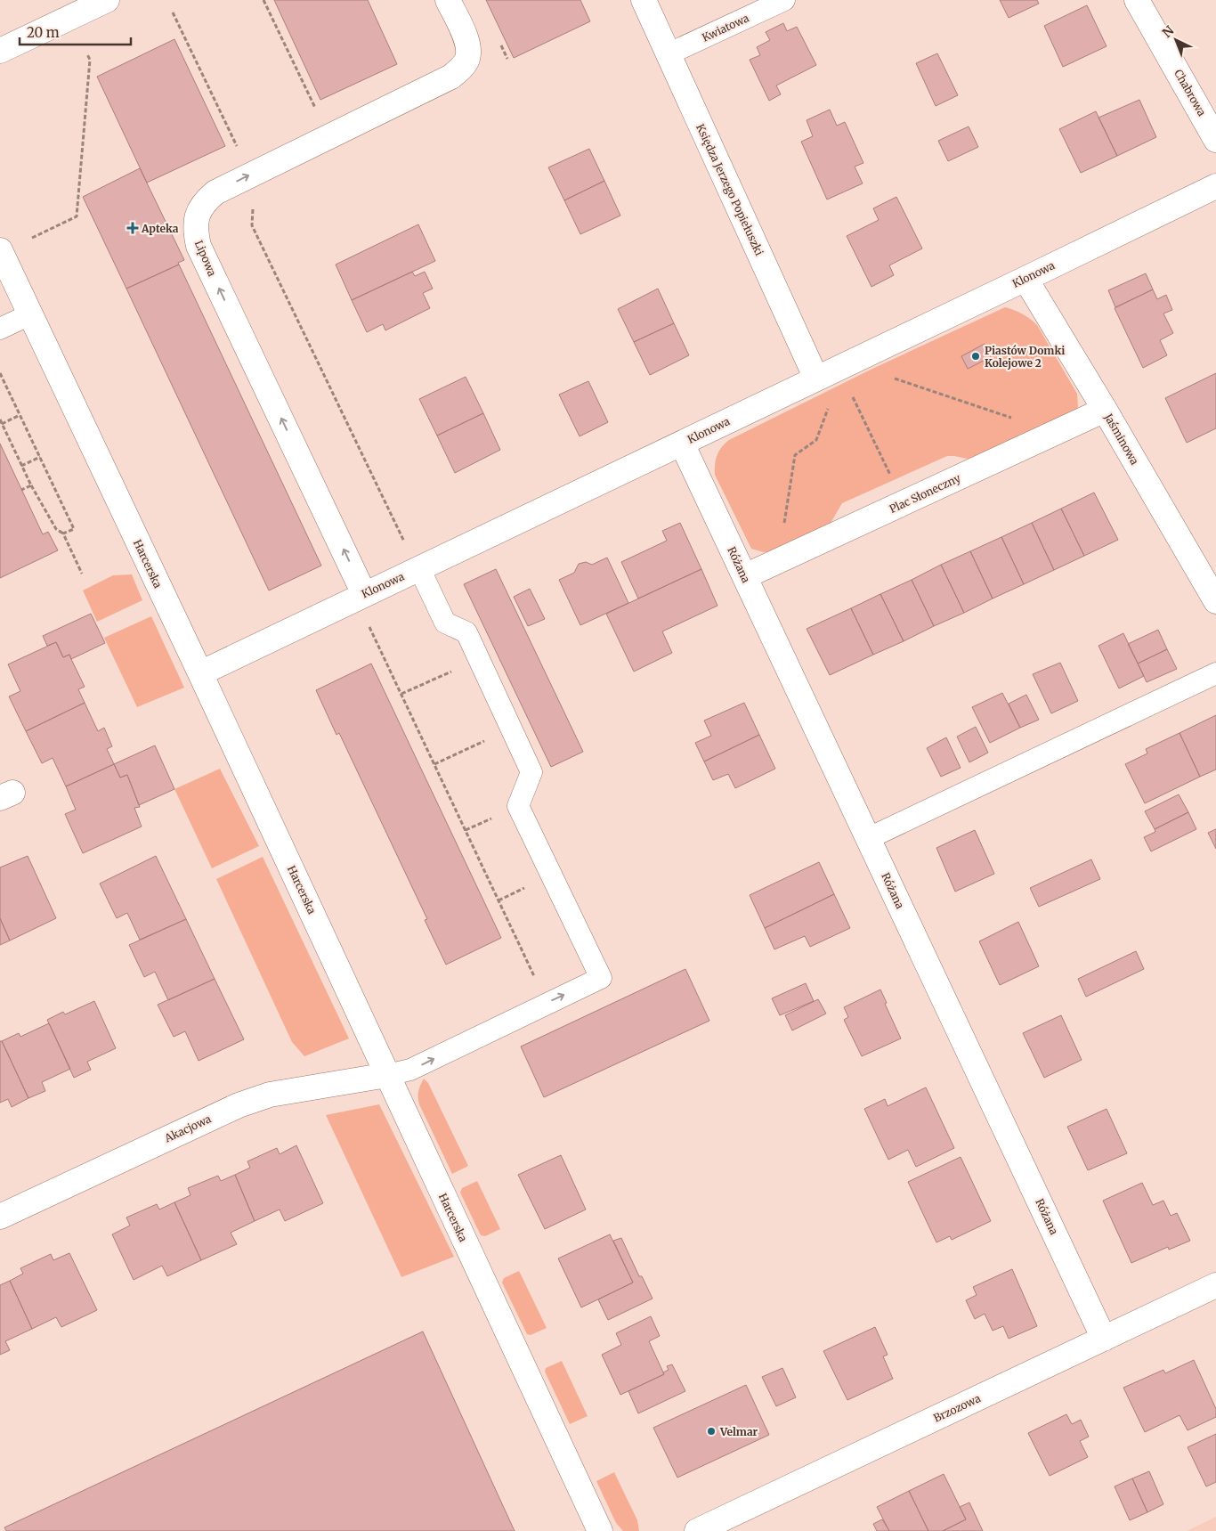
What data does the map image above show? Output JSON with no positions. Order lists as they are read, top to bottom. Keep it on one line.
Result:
{"streets":{"street":["Chabrowa","Księdza Jerzego Popiełuszki","Lipowa","Klonowa","Jaśminowa","Plac Słoneczny","Harcerska","Różana","Akacjowa","Brzozowa"],"lane":["Kwiatowa"]},"crossings":[["Kwiatowa","Księdza Jerzego Popiełuszki"],["Księdza Jerzego Popiełuszki","Klonowa"],["Lipowa","Klonowa"],["Klonowa","Jaśminowa"],["Klonowa","Harcerska"],["Klonowa","Różana"],["Jaśminowa","Plac Słoneczny"],["Plac Słoneczny","Różana"],["Harcerska","Akacjowa"],["Różana","Brzozowa"]],"one_way":["Lipowa"],"places":{"health":["Apteka"],"other":["Piastów Domki Kolejowe 2","Velmar"]},"scale_bar":"20 m","north":"top left"}
